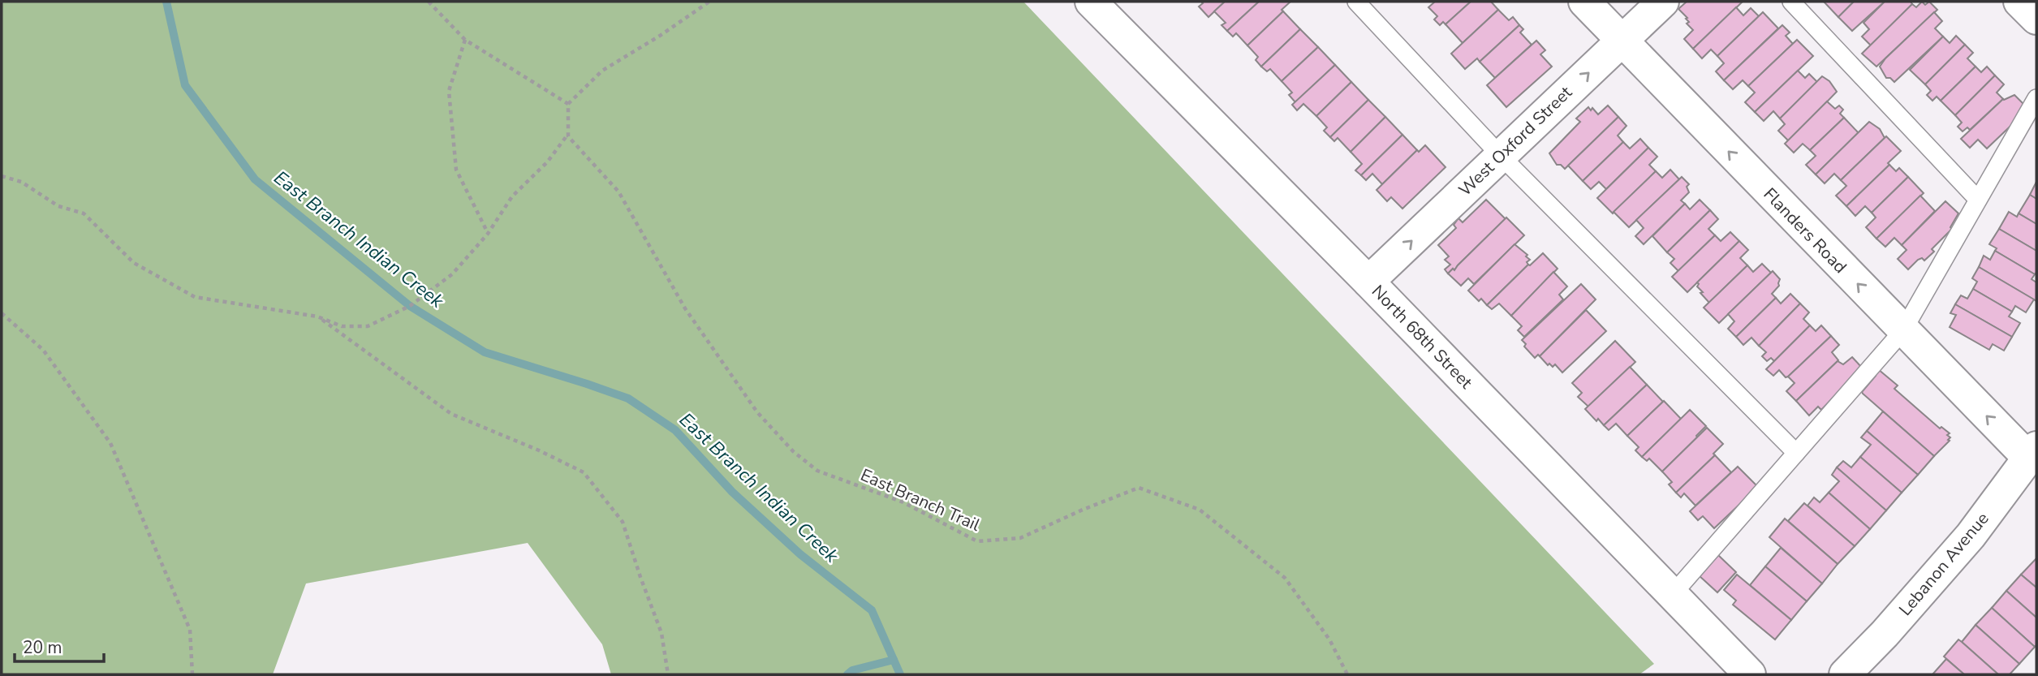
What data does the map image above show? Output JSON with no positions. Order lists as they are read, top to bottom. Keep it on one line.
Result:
{"streets":{"street":["West Oxford Street","Flanders Road","North 68th Street","Lebanon Avenue"],"path":["East Branch Trail"]},"crossings":[["West Oxford Street","Flanders Road"],["West Oxford Street","North 68th Street"],["Flanders Road","Lebanon Avenue"]],"one_way":["West Oxford Street","Flanders Road"],"water":["East Branch Indian Creek"],"scale_bar":"20 m"}
